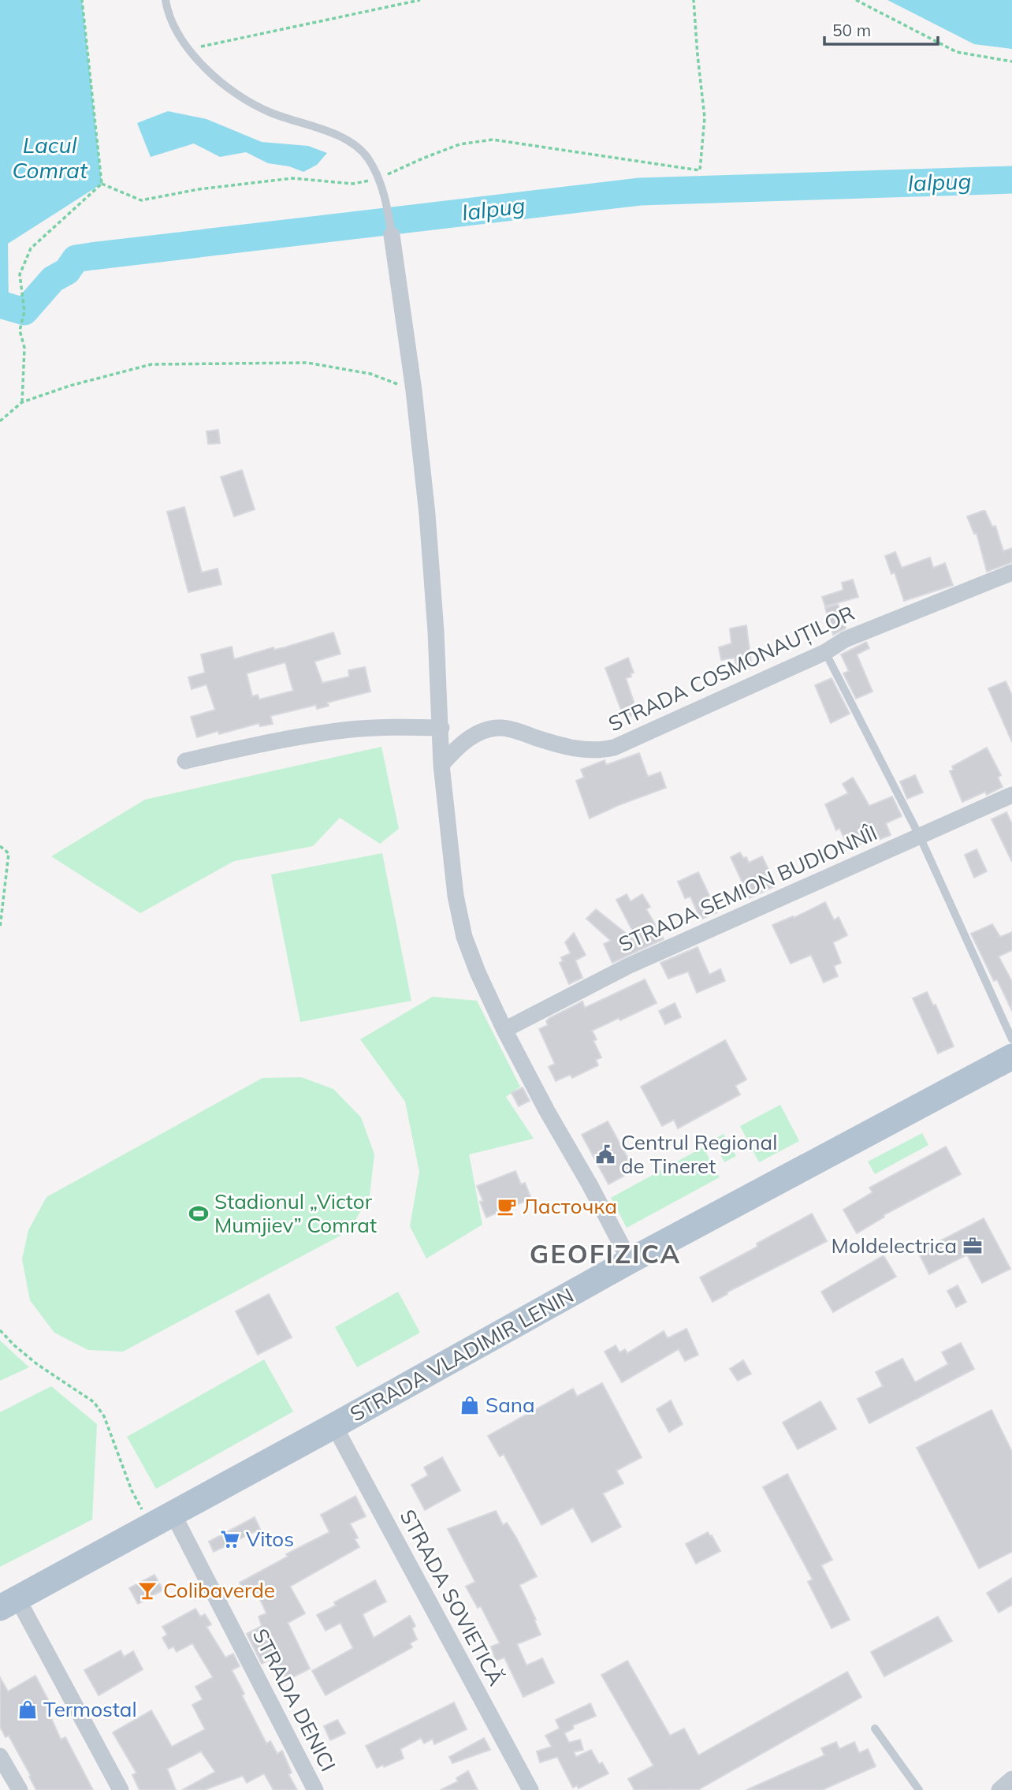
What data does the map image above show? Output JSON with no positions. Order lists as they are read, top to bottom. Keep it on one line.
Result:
{"streets":{"main road":["STRADA VLADIMIR LENIN"],"street":["STRADA COSMONAUȚILOR","STRADA SEMION BUDIONNÎI","STRADA SOVIETICĂ","STRADA DENICI"]},"crossings":[["STRADA VLADIMIR LENIN","STRADA SOVIETICĂ"],["STRADA VLADIMIR LENIN","STRADA DENICI"]],"districts":["GEOFIZICA"],"water":["Lacul Comrat","Ialpug"],"places":{"public building":["Centrul Regional de Tineret"],"cafe":["Ласточка"],"sports":["Stadionul „Victor Mumjiev” Comrat"],"office":["Moldelectrica"],"shop":["Sana","Termostal"],"supermarket":["Vitos"],"bar":["Colibaverde"]},"scale_bar":"50 m"}
